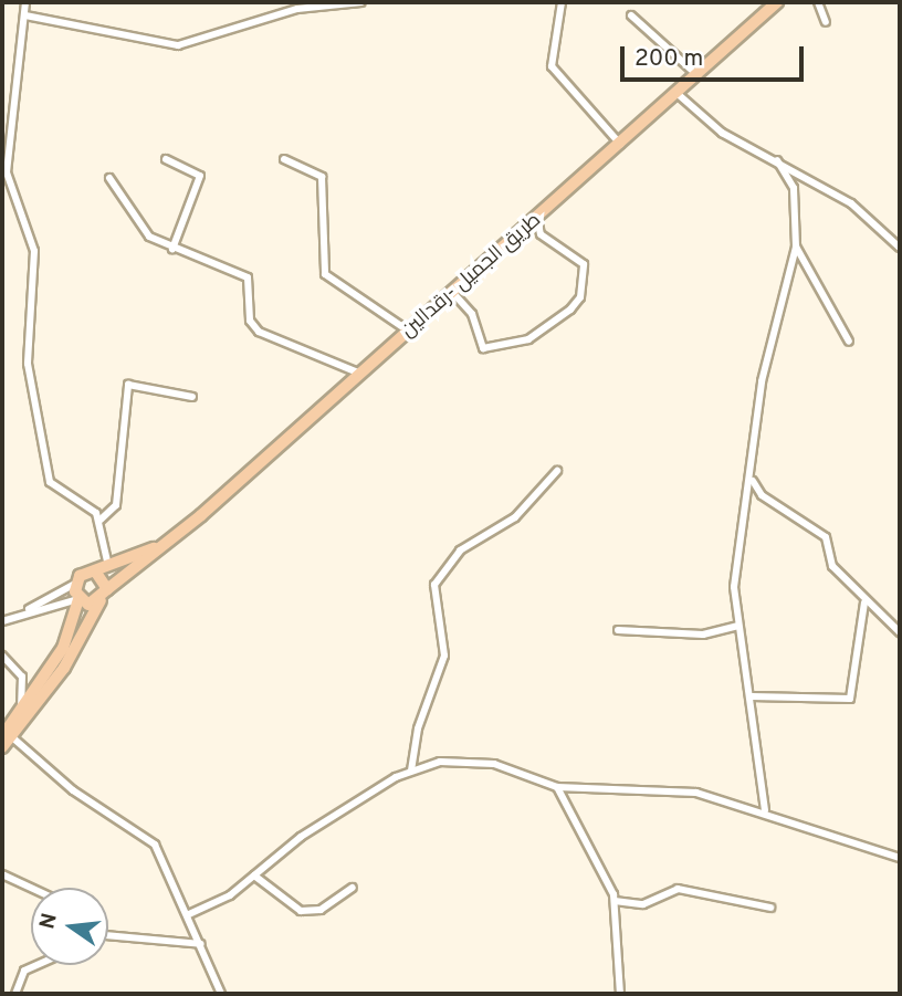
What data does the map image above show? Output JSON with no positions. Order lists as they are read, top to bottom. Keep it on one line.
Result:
{"streets":{"main road":["طريق الجميل -رقدالين"]},"scale_bar":"200 m","north":"left"}
